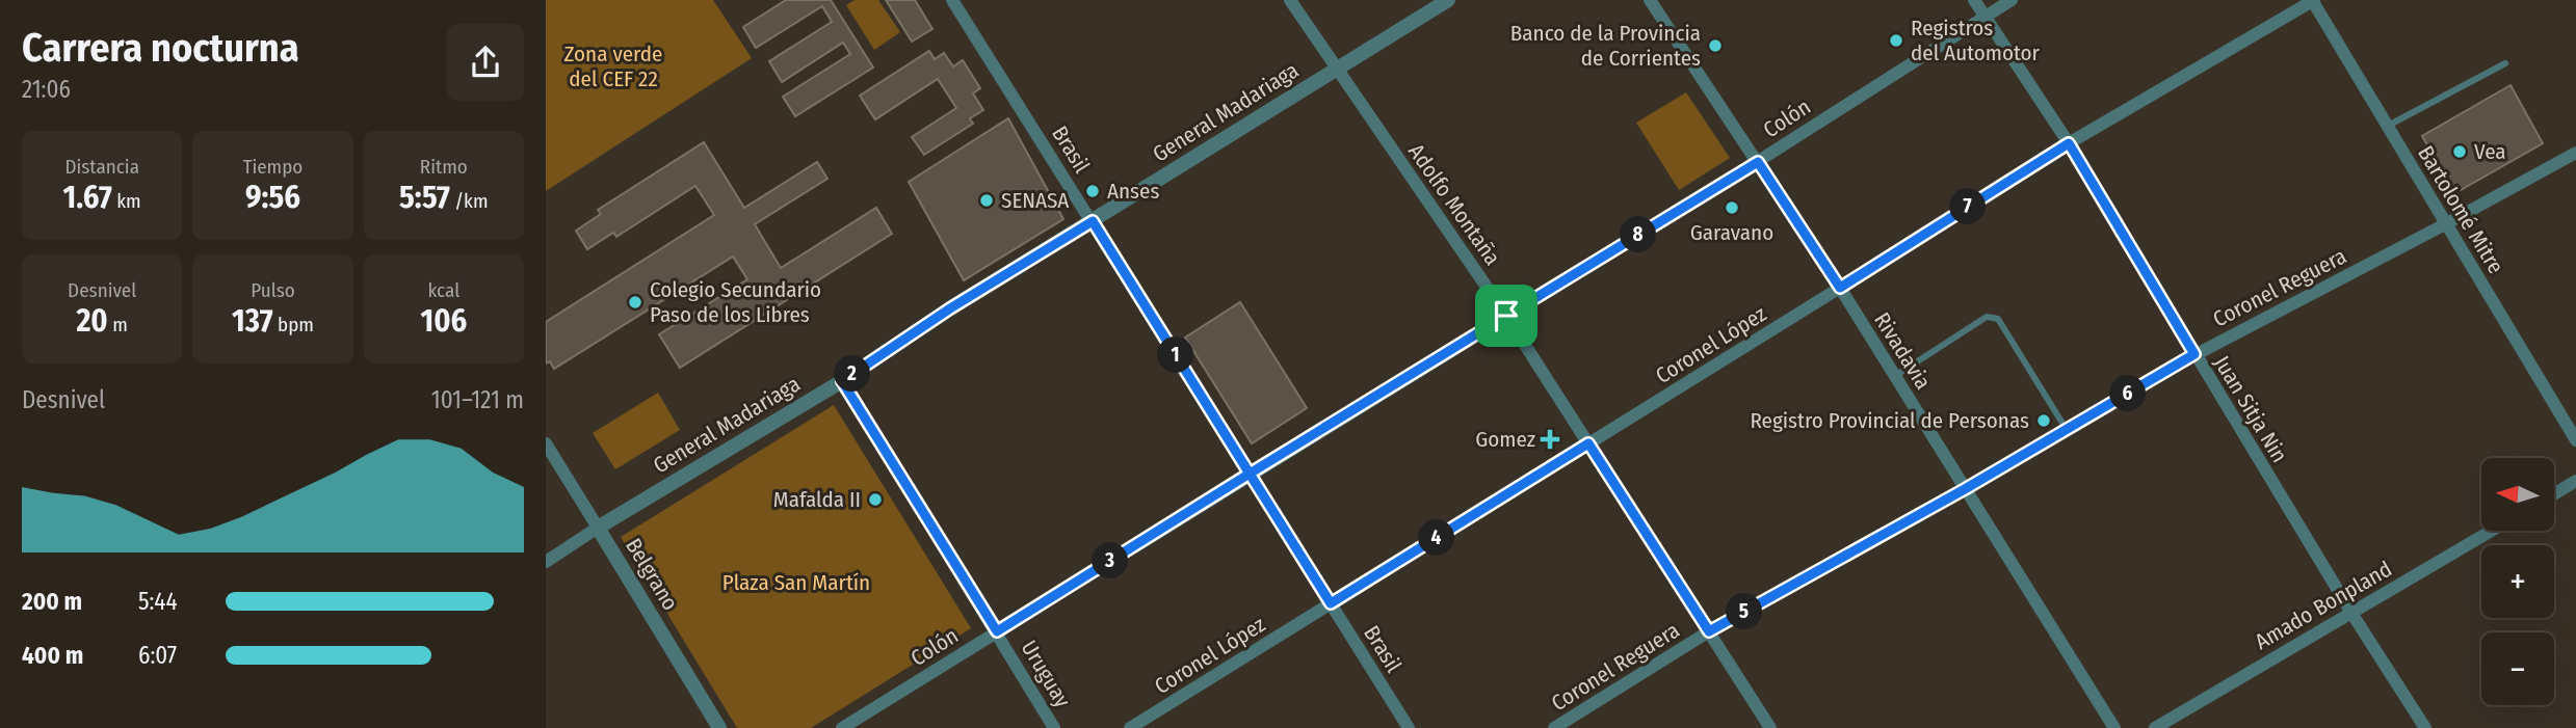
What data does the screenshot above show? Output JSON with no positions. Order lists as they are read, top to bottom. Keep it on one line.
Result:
{"streets":{"street":["General Madariaga","Colón","Brasil","Adolfo Montaña","Bartolomé Mitre","Coronel Reguera","Coronel López","Rivadavia","Juan Sitja Nin","Belgrano","Amado Bonpland","Uruguay"]},"crossings":[["General Madariaga","Brasil"],["General Madariaga","Adolfo Montaña"],["General Madariaga","Belgrano"],["General Madariaga","Uruguay"],["Colón","Brasil"],["Colón","Adolfo Montaña"],["Colón","Rivadavia"],["Colón","Juan Sitja Nin"],["Colón","Uruguay"],["Brasil","Coronel López"],["Adolfo Montaña","Coronel Reguera"],["Adolfo Montaña","Coronel López"],["Bartolomé Mitre","Coronel Reguera"],["Bartolomé Mitre","Coronel López"],["Coronel Reguera","Rivadavia"],["Coronel Reguera","Juan Sitja Nin"],["Coronel López","Rivadavia"],["Coronel López","Juan Sitja Nin"],["Juan Sitja Nin","Amado Bonpland"]],"parks":["Zona verde del CEF 22","Plaza San Martín"],"places":{"other":["Registros del Automotor","Banco de la Provincia de Corrientes","Vea","Anses","SENASA","Garavano","Colegio Secundario Paso de los Libres","Registro Provincial de Personas","Mafalda II"],"health":["Gomez"]},"north":"left","page":{"heading":["Carrera nocturna","21:06"],"stats":[["Distancia","1.67 km"],["Tiempo","9:56"],["Ritmo","5:57 /km"],["Desnivel","20 m"],["Pulso","137 bpm"],["kcal","106"]],"pins":["7","8","1","2","6","4","3","5"],"chart":["Desnivel","101–121 m"],"map_buttons":["+","−"],"list":[{"name":"200 m","note":"5:44"},{"name":"400 m","note":"6:07"}]}}
